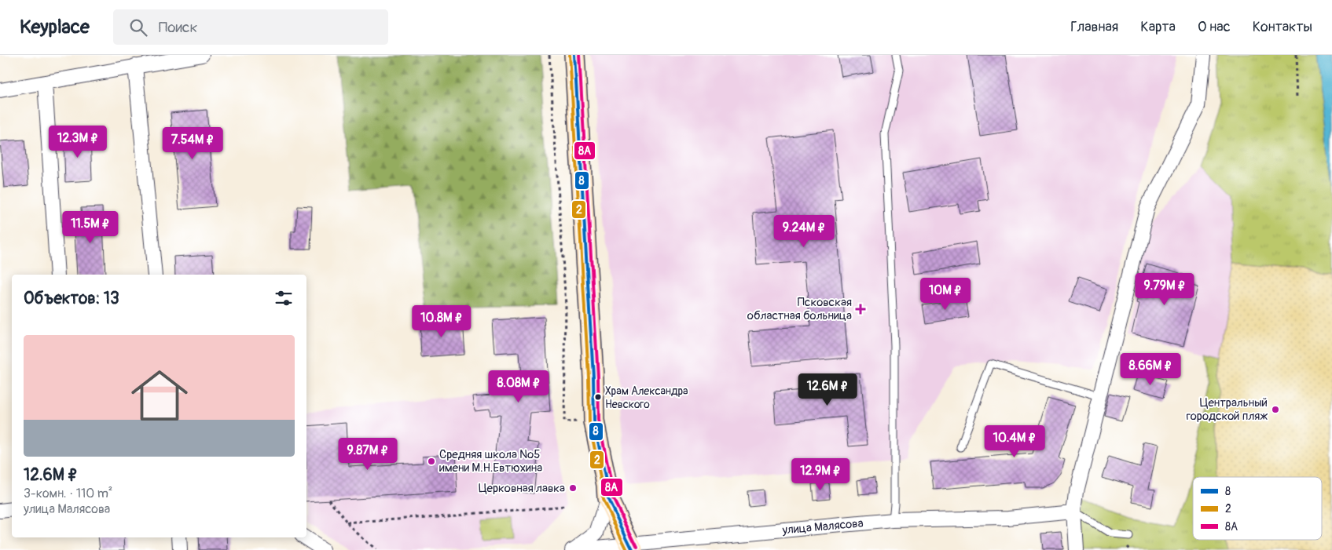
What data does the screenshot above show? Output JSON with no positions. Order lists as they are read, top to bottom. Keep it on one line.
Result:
{"streets":{"street":["улица Малясова"]},"places":{"health":["Псковская областная больница"],"other":["Храм Александра Невского","Центральный городской пляж","Средняя школа №5 имени М.Н.Евтюхина","Церковная лавка"]},"lines":["transit line 8","transit line 2","transit line 8А"],"legend":["8","2","8А"],"page":{"header":"Keyplace","search":"Поиск","nav":["Главная","Карта","О нас","Контакты"],"price":["12.3M ₽","7.54M ₽","11.5M ₽","9.24M ₽","9.79M ₽","10M ₽","10.8M ₽","8.66M ₽","8.08M ₽","12.6M ₽","10.4M ₽","9.87M ₽","12.9M ₽"],"heading":"Объектов: 13","list":[{"name":"12.6M ₽","note":"3-комн. · 110 m² · улица Малясова"}]}}
